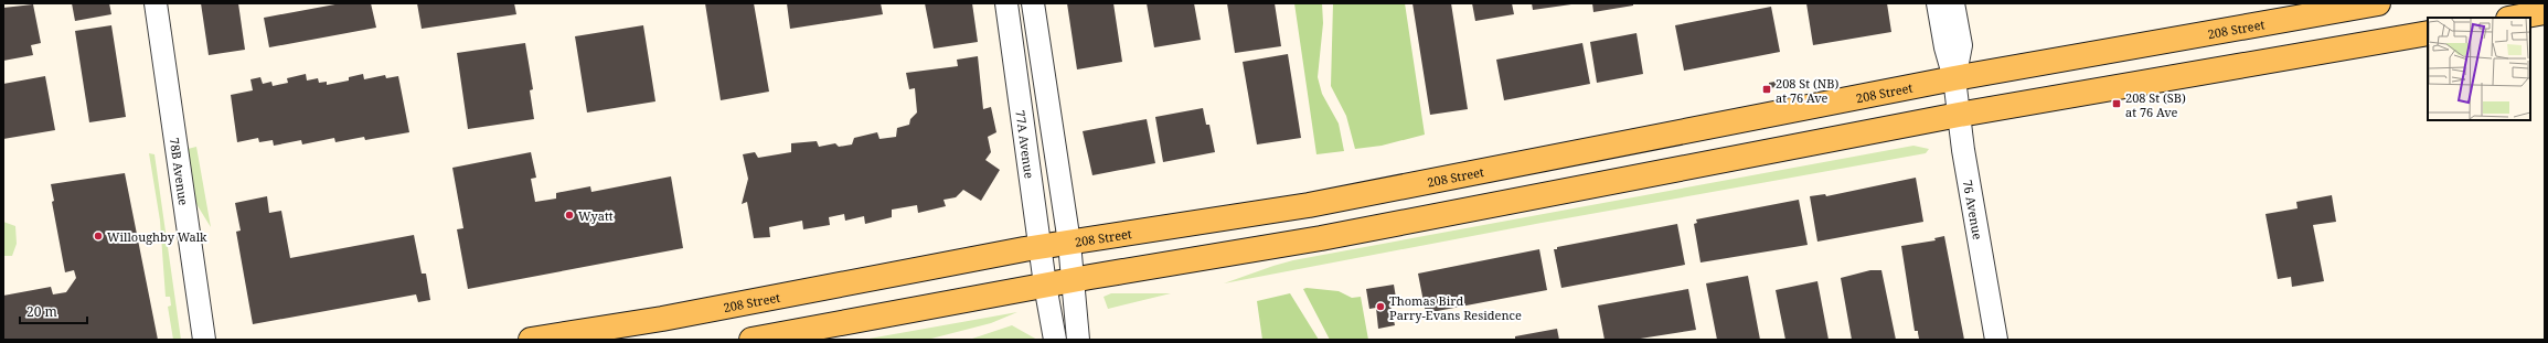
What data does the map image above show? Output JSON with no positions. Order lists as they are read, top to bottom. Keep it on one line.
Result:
{"streets":{"main road":["208 Street"],"street":["77A Avenue","78B Avenue","76 Avenue"]},"crossings":[["208 Street","77A Avenue"],["208 Street","76 Avenue"]],"places":{"transit":["208 St (NB) at 76 Ave","208 St (SB) at 76 Ave"],"other":["Wyatt","Willoughby Walk","Thomas Bird Parry-Evans Residence"]},"scale_bar":"20 m"}
